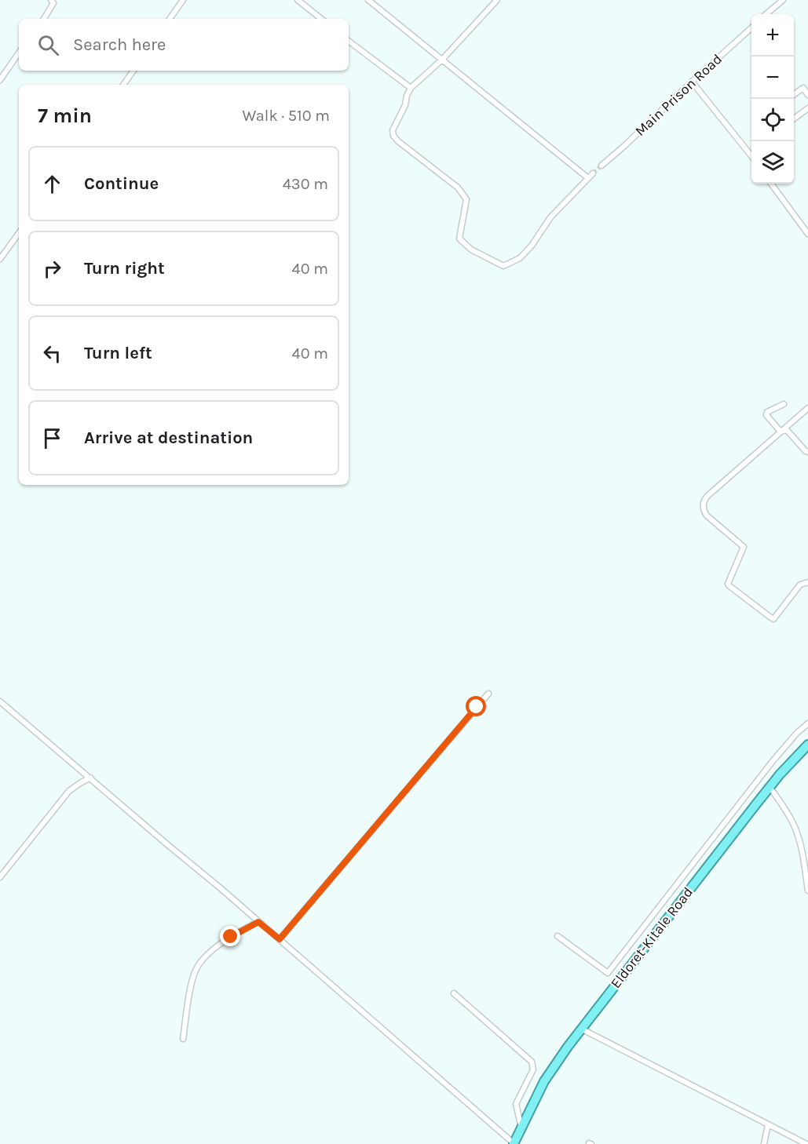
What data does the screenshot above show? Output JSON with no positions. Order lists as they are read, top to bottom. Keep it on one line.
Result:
{"streets":{"highway":["Eldoret-Kitale Road"],"street":["Main Prison Road"]},"page":{"map_buttons":["+","−"],"search":"Search here","heading":["7 min","Walk · 510 m"],"list":[["Continue","430 m"],["Turn right","40 m"],["Turn left","40 m"],"Arrive at destination"]}}
